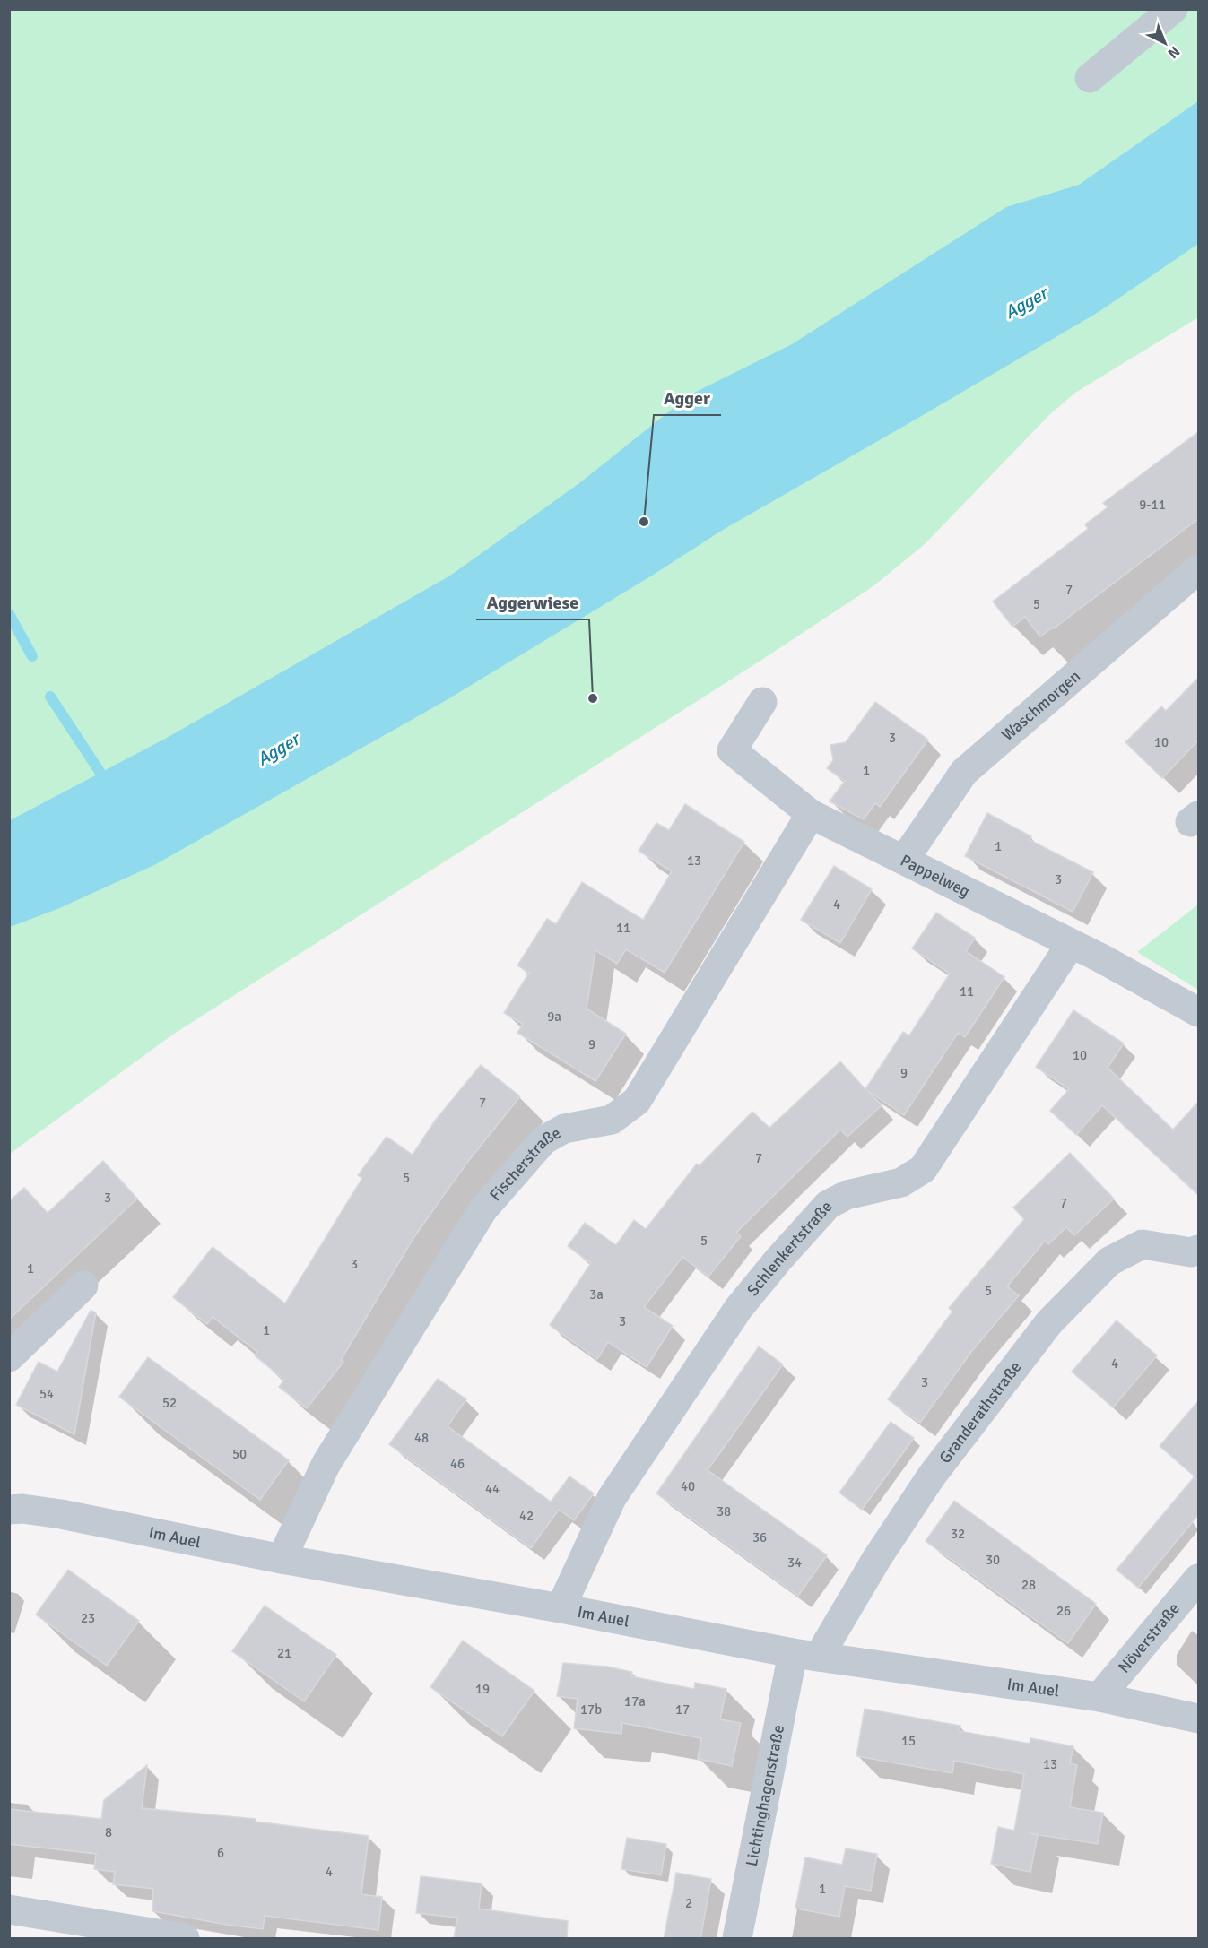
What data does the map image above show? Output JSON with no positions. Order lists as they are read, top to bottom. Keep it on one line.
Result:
{"streets":{"street":["Waschmorgen","Pappelweg","Fischerstraße","Schlenkertstraße","Granderathstraße","Im Auel","Növerstraße","Lichtinghagenstraße"]},"crossings":[["Waschmorgen","Pappelweg"],["Pappelweg","Fischerstraße"],["Pappelweg","Schlenkertstraße"],["Fischerstraße","Im Auel"],["Schlenkertstraße","Im Auel"],["Granderathstraße","Im Auel"],["Granderathstraße","Lichtinghagenstraße"],["Im Auel","Növerstraße"],["Im Auel","Lichtinghagenstraße"]],"water":["Agger"],"places":["Agger","Aggerwiese"],"house_numbers":["9-11","7","5","3","10","1","1","13","3","4","11","11","9a","9","10","9","7","7","5","3","7","5","3","1","5","3a","3","1","4","3","54","52","48","50","46","40","44","38","42","32","36","30","34","28","26","23","21","19","17a","17b","17","15","13","8","6","4","1","2"],"north":"bottom right"}
